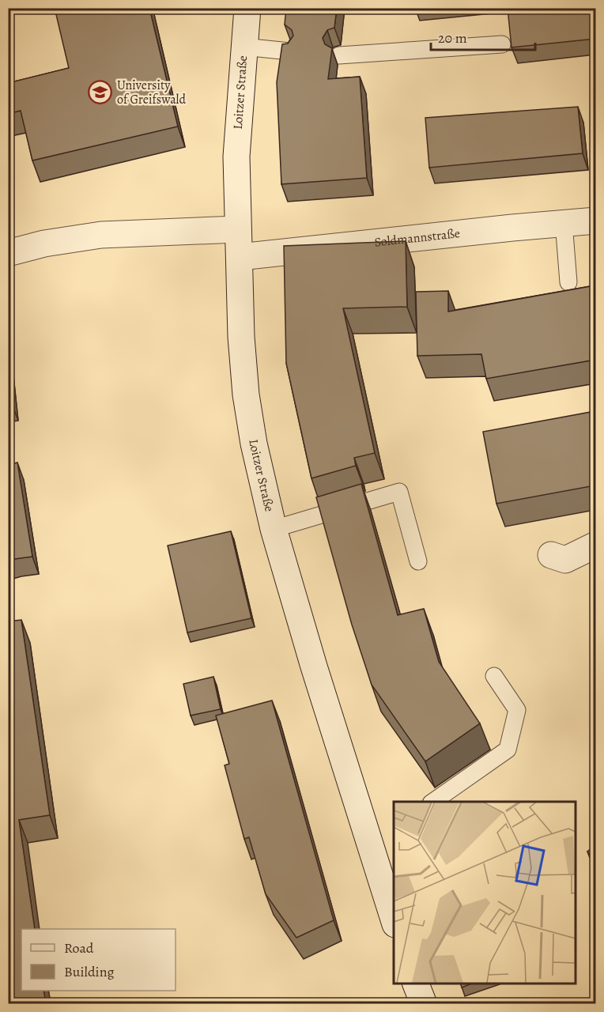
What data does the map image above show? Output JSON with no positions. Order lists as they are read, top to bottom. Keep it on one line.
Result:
{"streets":{"main road":["Loitzer Straße","Soldmannstraße"]},"crossings":[["Loitzer Straße","Soldmannstraße"]],"places":{"school or university":["University of Greifswald"]},"legend":["Road","Building"],"scale_bar":"20 m"}
